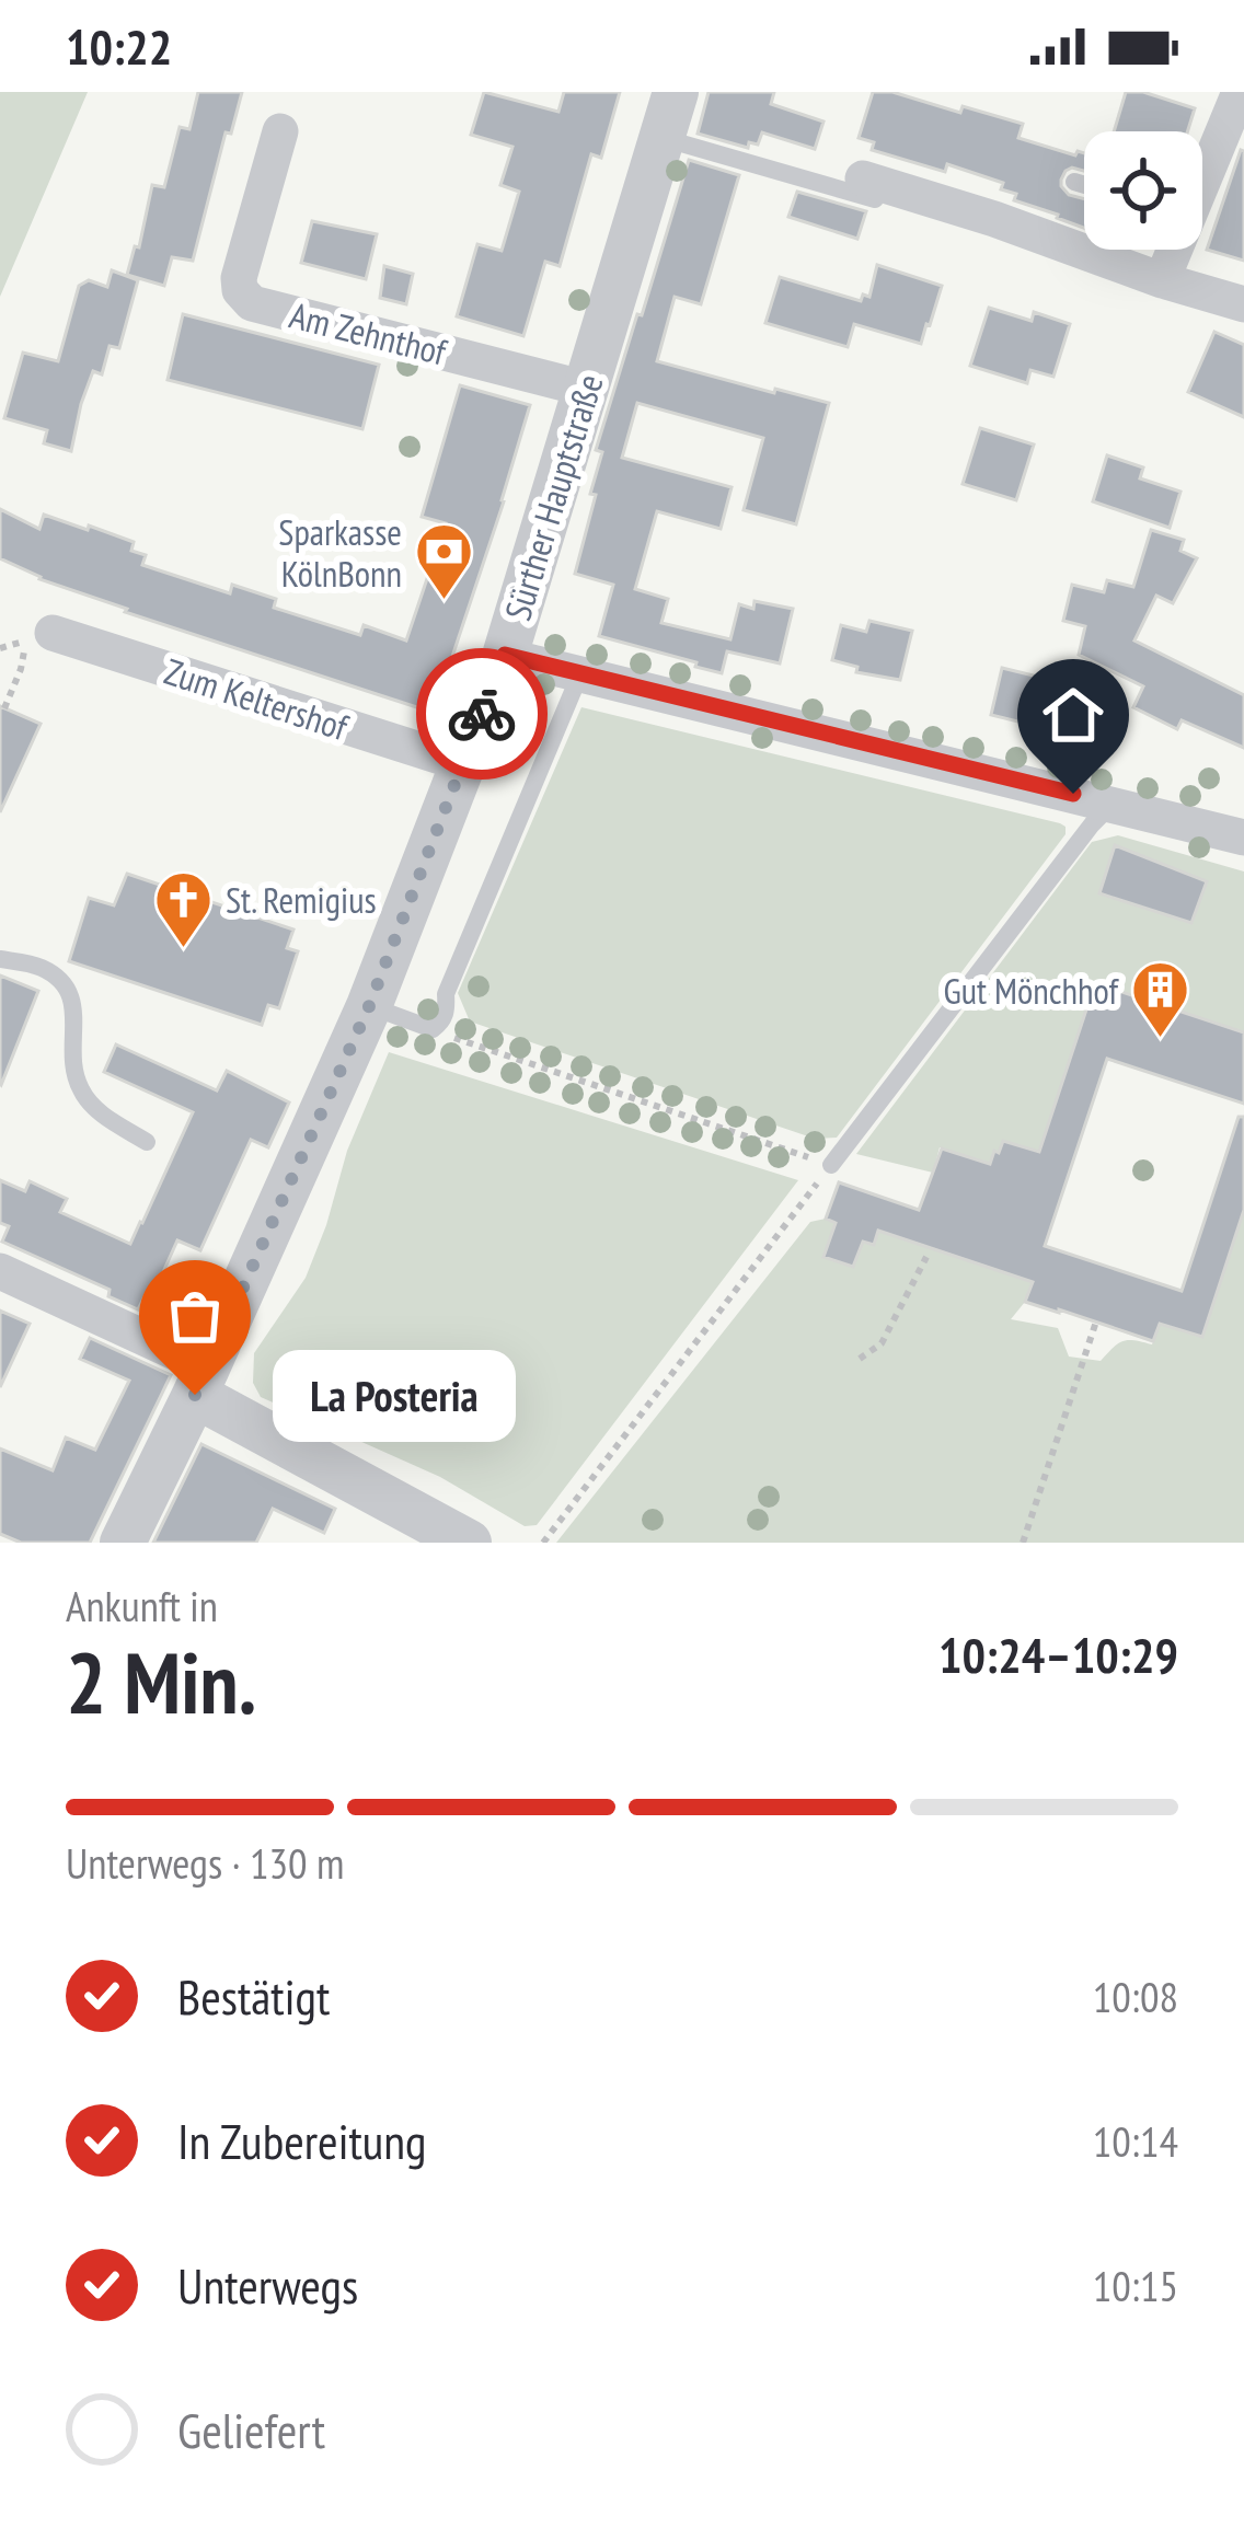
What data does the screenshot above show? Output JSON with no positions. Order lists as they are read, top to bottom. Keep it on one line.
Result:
{"streets":{"street":["Am Zehnthof","Sürther Hauptstraße","Zum Keltershof"]},"crossings":[["Am Zehnthof","Sürther Hauptstraße"],["Sürther Hauptstraße","Zum Keltershof"]],"places":{"bank":["Sparkasse KölnBonn"],"church":["St. Remigius"],"building":["Gut Mönchhof"],"other":["La Posteria"]},"page":{"status":"10:22","bubble":"La Posteria","heading":["2 Min.","Ankunft in","10:24–10:29"],"bar":"Unterwegs · 130 m","list":[["Bestätigt","10:08"],["In Zubereitung","10:14"],["Unterwegs","10:15"],"Geliefert"]}}
